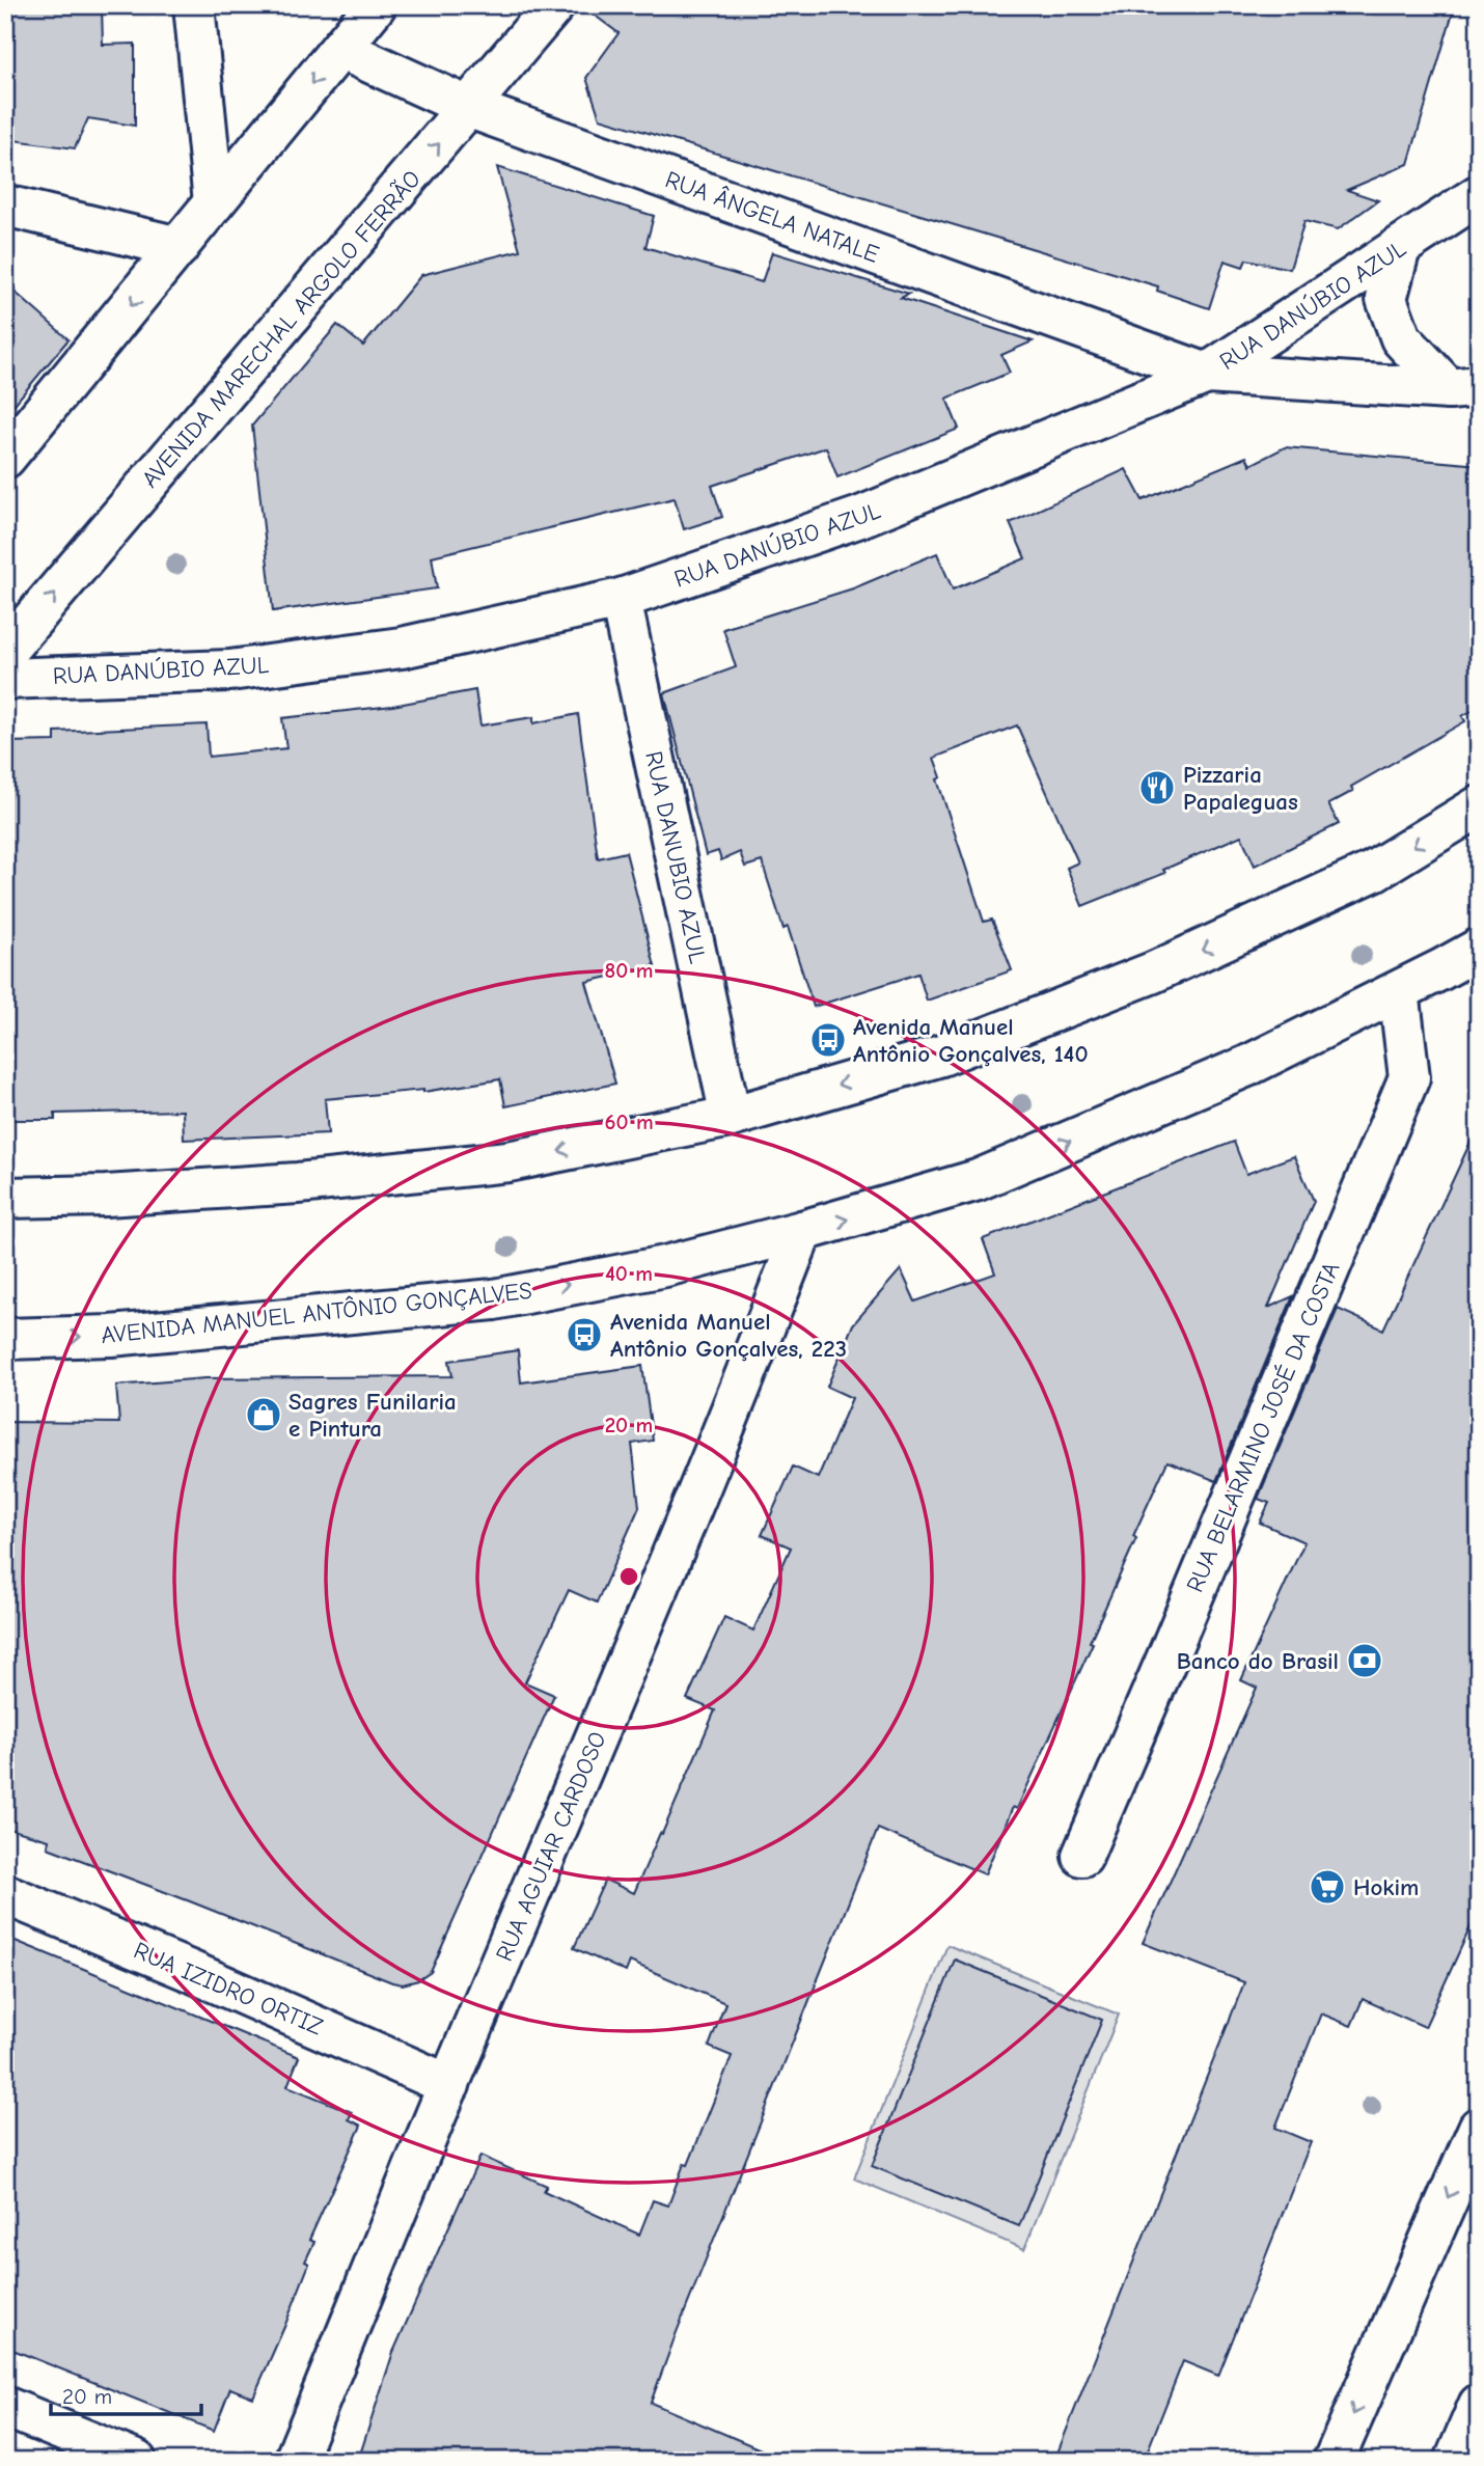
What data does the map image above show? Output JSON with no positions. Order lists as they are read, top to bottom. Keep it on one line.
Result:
{"streets":{"street":["RUA ÂNGELA NATALE","RUA DANÚBIO AZUL","AVENIDA MARECHAL ARGOLO FERRÃO","RUA DANUBIO AZUL","AVENIDA MANUEL ANTÔNIO GONÇALVES","RUA BELARMINO JOSÉ DA COSTA","RUA AGUIAR CARDOSO","RUA IZIDRO ORTIZ"]},"crossings":[["RUA ÂNGELA NATALE","RUA DANÚBIO AZUL"],["RUA ÂNGELA NATALE","AVENIDA MARECHAL ARGOLO FERRÃO"],["RUA DANÚBIO AZUL","RUA DANUBIO AZUL"],["AVENIDA MANUEL ANTÔNIO GONÇALVES","RUA BELARMINO JOSÉ DA COSTA"],["AVENIDA MANUEL ANTÔNIO GONÇALVES","RUA AGUIAR CARDOSO"],["RUA AGUIAR CARDOSO","RUA IZIDRO ORTIZ"]],"places":{"restaurant":["Pizzaria Papaleguas"],"bus stop":["Avenida Manuel Antônio Gonçalves, 140","Avenida Manuel Antônio Gonçalves, 223"],"shop":["Sagres Funilaria e Pintura"],"bank":["Banco do Brasil"],"supermarket":["Hokim"]},"scale_bar":"20 m","rings":["80 m","60 m","40 m","20 m"]}
